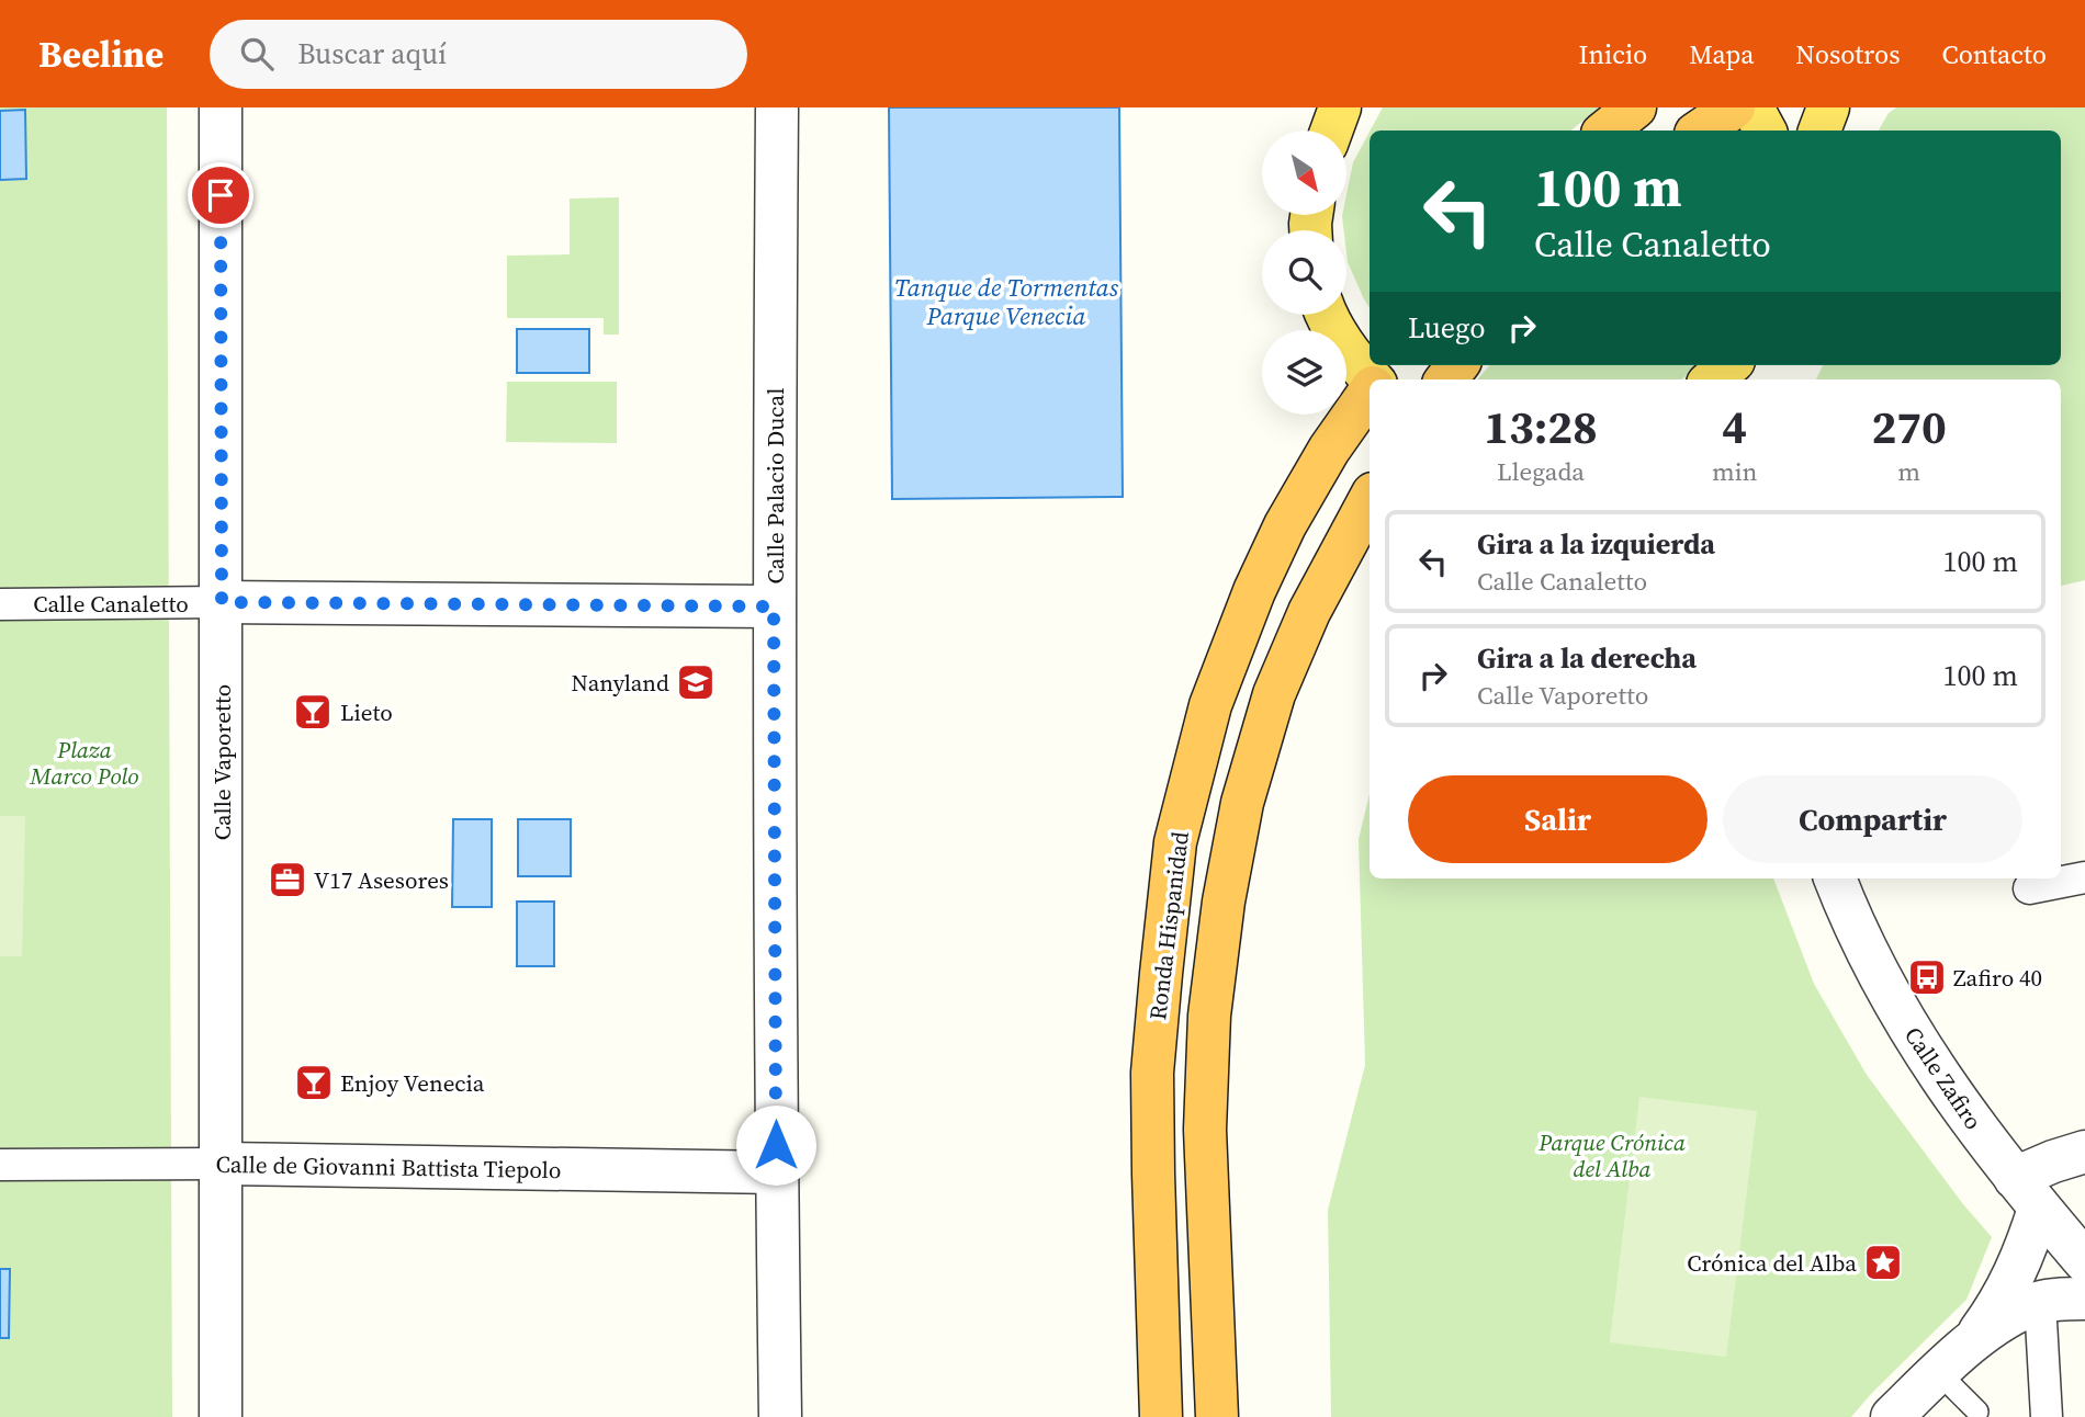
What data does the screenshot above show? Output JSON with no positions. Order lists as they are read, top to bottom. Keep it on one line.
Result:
{"streets":{"highway":["Ronda Hispanidad"],"street":["Calle Palacio Ducal","Calle Canaletto","Calle Vaporetto","Calle Zafiro","Calle de Giovanni Battista Tiepolo"]},"crossings":[["Calle Palacio Ducal","Calle Canaletto"],["Calle Palacio Ducal","Calle de Giovanni Battista Tiepolo"],["Calle Canaletto","Calle Vaporetto"],["Calle Vaporetto","Calle de Giovanni Battista Tiepolo"]],"water":["Tanque de Tormentas Parque Venecia"],"parks":["Plaza Marco Polo","Parque Crónica del Alba"],"places":{"school or university":["Nanyland"],"bar":["Lieto","Enjoy Venecia"],"office":["V17 Asesores"],"bus stop":["Zafiro 40"],"place":["Crónica del Alba"]},"north":"bottom right","page":{"header":"Beeline","search":"Buscar aquí","nav":["Inicio","Mapa","Nosotros","Contacto"],"turn":["100 m","Calle Canaletto"],"then":"Luego","eta":["13:28","Llegada","4","min","270","m"],"list":[{"name":"Gira a la izquierda","note":"Calle Canaletto","value":"100 m"},{"name":"Gira a la derecha","note":"Calle Vaporetto","value":"100 m"}],"buttons":["Salir","Compartir"]}}
